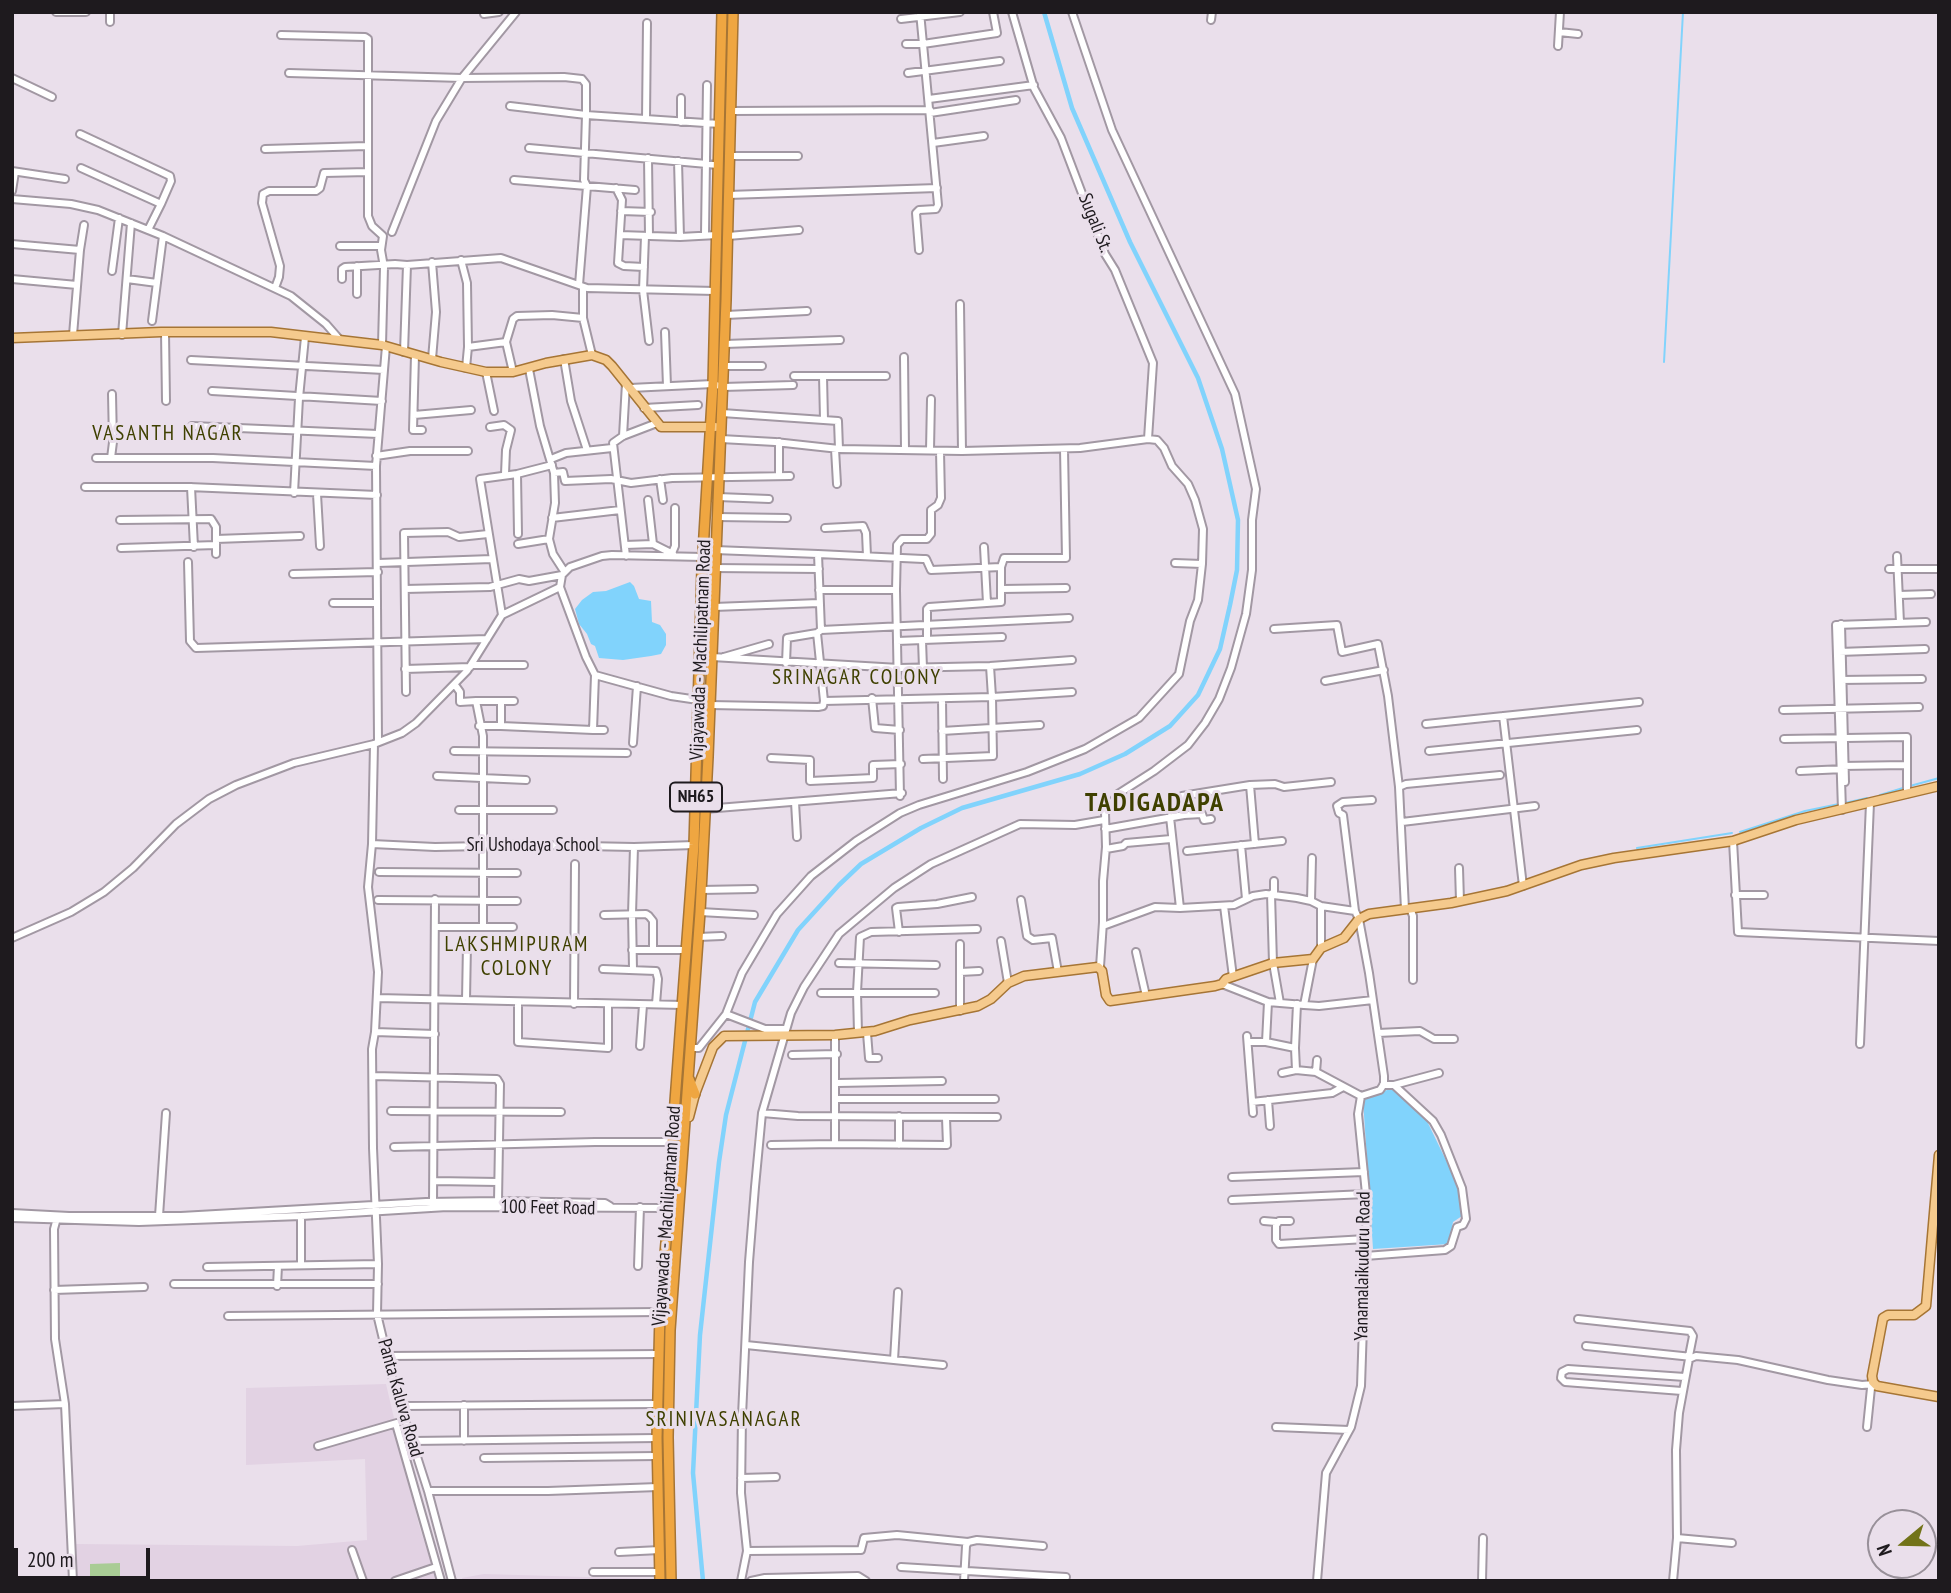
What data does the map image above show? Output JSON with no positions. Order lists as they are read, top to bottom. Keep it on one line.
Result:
{"streets":{"highway":["Vijayawada - Machilipatnam Road","NH65"],"street":["Sugali St.","Sri Ushodaya School","100 Feet Road","Yanamalaikuduru Road","Panta Kaluva Road"]},"crossings":[["Vijayawada - Machilipatnam Road","Sri Ushodaya School"],["Sri Ushodaya School","Panta Kaluva Road"],["100 Feet Road","Panta Kaluva Road"]],"districts":["VASANTH NAGAR","SRINAGAR COLONY","TADIGADAPA","LAKSHMIPURAM COLONY","SRINIVASANAGAR"],"scale_bar":"200 m","north":"left"}
